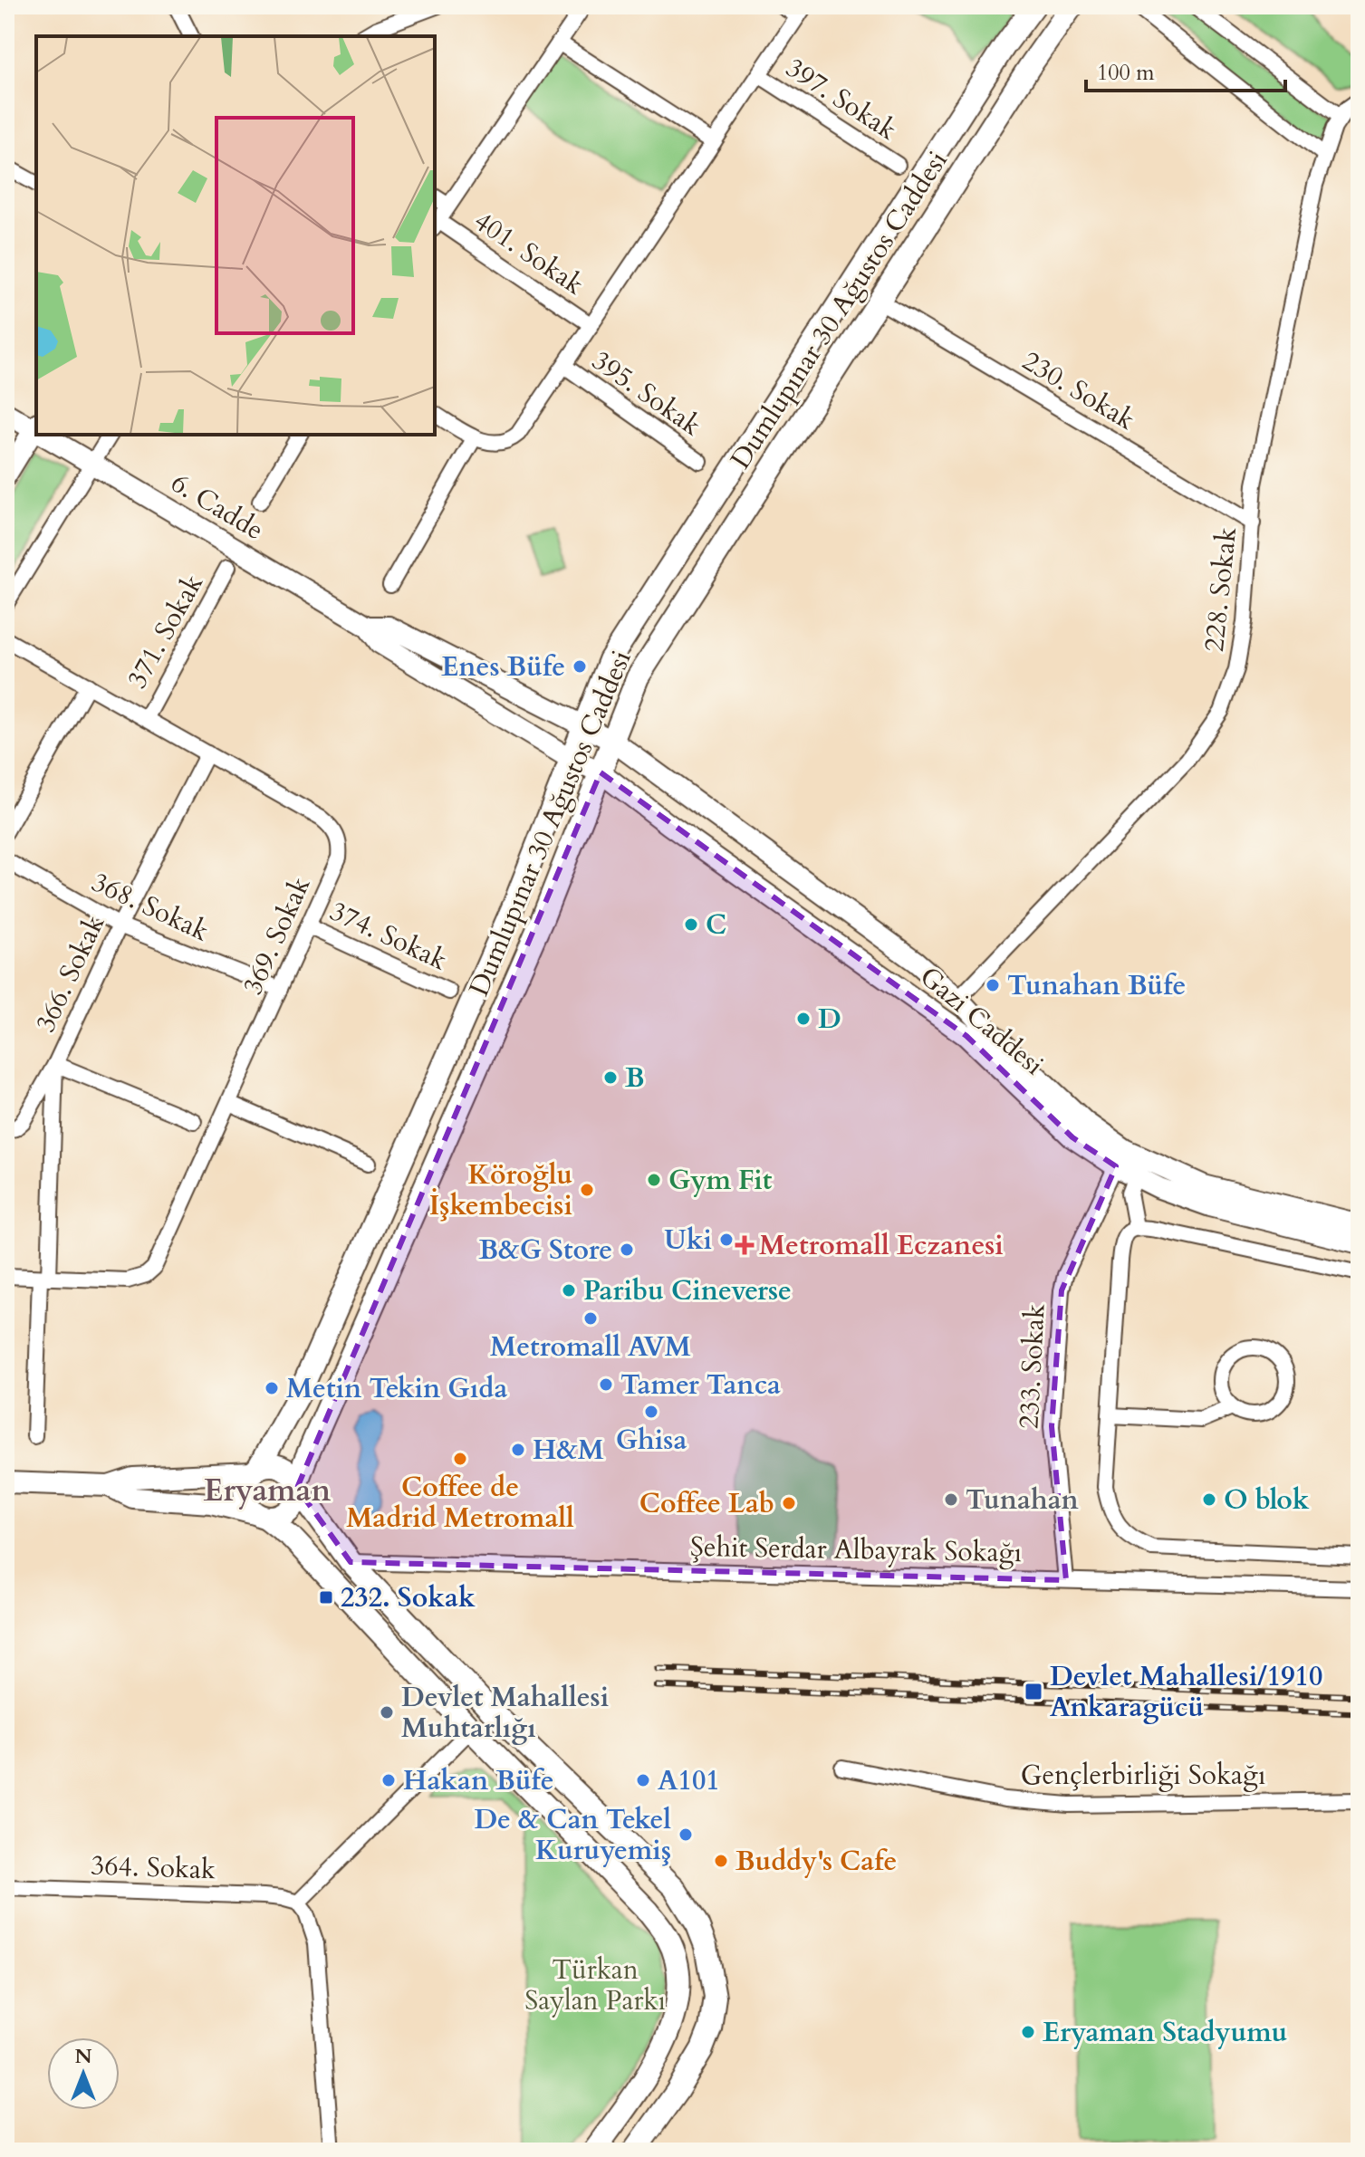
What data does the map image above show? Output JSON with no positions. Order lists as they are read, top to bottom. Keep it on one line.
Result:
{"streets":{"main road":["Dumlupınar 30 Ağustos Caddesi","6. Cadde","Gazi Caddesi"],"street":["397. Sokak","401. Sokak","230. Sokak","395. Sokak","228. Sokak","371. Sokak","368. Sokak","369. Sokak","374. Sokak","366. Sokak","233. Sokak","Şehit Serdar Albayrak Sokağı","Gençlerbirliği Sokağı","364. Sokak"]},"crossings":[["Dumlupınar 30 Ağustos Caddesi","230. Sokak"],["Dumlupınar 30 Ağustos Caddesi","6. Cadde"],["Dumlupınar 30 Ağustos Caddesi","Gazi Caddesi"],["230. Sokak","228. Sokak"],["6. Cadde","Gazi Caddesi"],["228. Sokak","Gazi Caddesi"],["371. Sokak","369. Sokak"],["368. Sokak","369. Sokak"],["368. Sokak","366. Sokak"],["369. Sokak","374. Sokak"],["369. Sokak","366. Sokak"],["Gazi Caddesi","233. Sokak"],["233. Sokak","Şehit Serdar Albayrak Sokağı"]],"districts":["Eryaman"],"parks":["Türkan Saylan Parkı"],"places":{"other":["Enes Büfe","C","Tunahan Büfe","D","B","Gym Fit","Köroğlu İşkembecisi","Uki","B&G Store","Paribu Cineverse","Metromall AVM","Tamer Tanca","Metin Tekin Gıda","Ghisa","H&M","Coffee de Madrid Metromall","Tunahan","O blok","Coffee Lab","Devlet Mahallesi Muhtarlığı","Hakan Büfe","A101","De & Can Tekel Kuruyemiş","Buddy's Cafe","Eryaman Stadyumu"],"health":["Metromall Eczanesi"],"transit":["232. Sokak","Devlet Mahallesi/1910 Ankaragücü"]},"scale_bar":"100 m","north":"top"}
